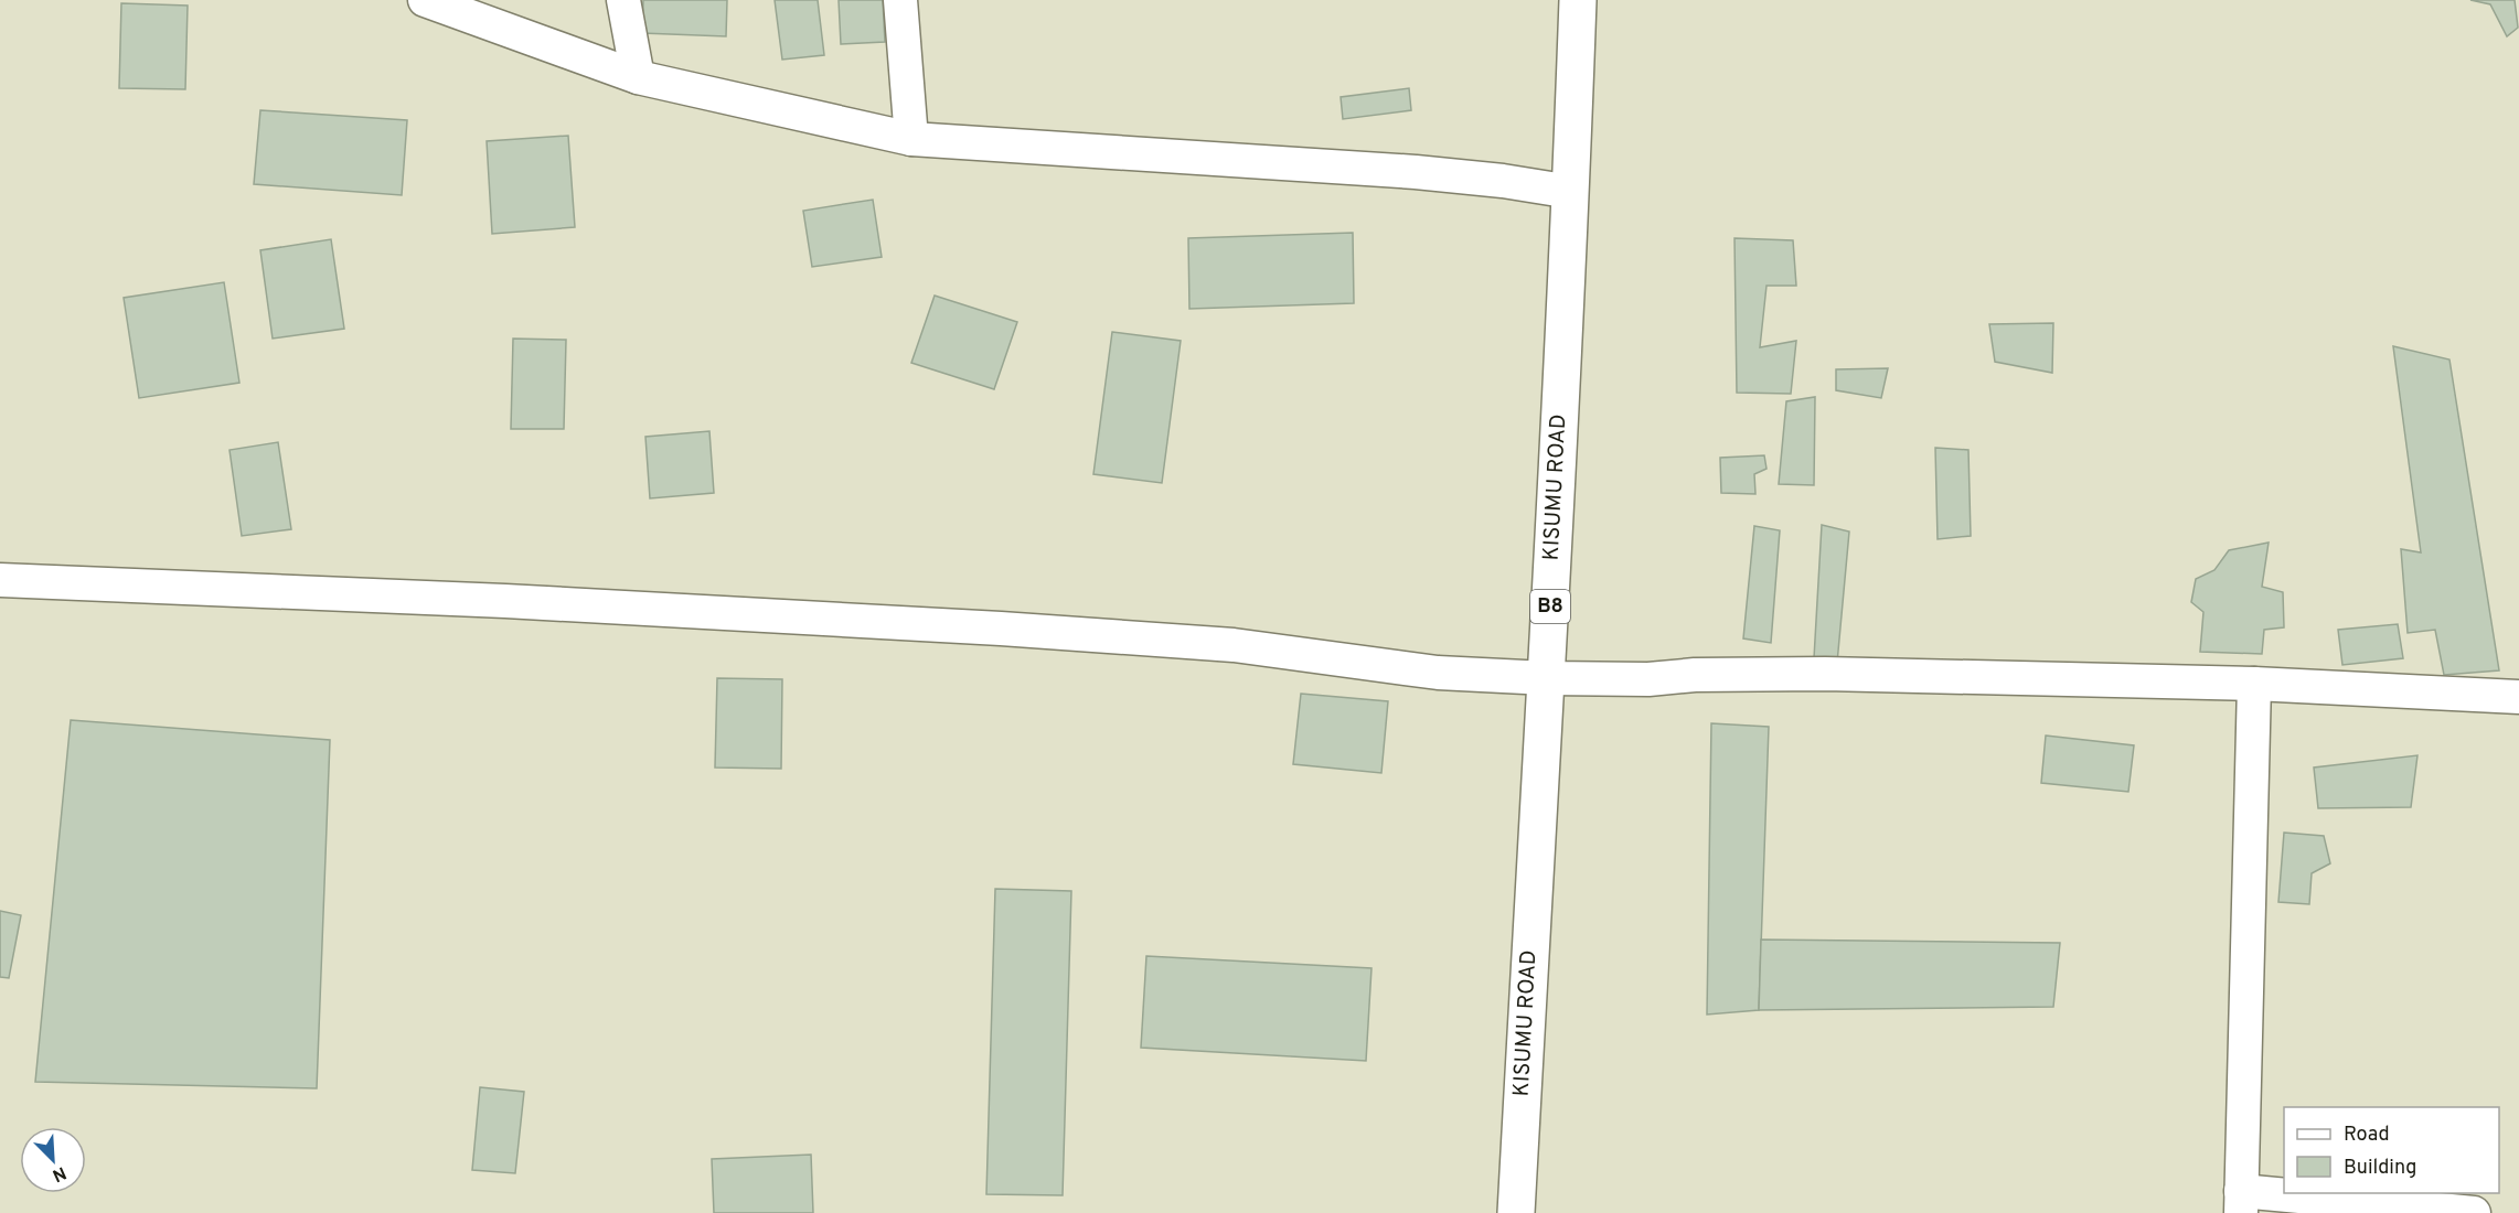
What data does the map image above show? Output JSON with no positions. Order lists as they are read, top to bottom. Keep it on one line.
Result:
{"streets":{"highway":["KISUMU ROAD","B8"]},"legend":["Road","Building"],"north":"bottom right"}
